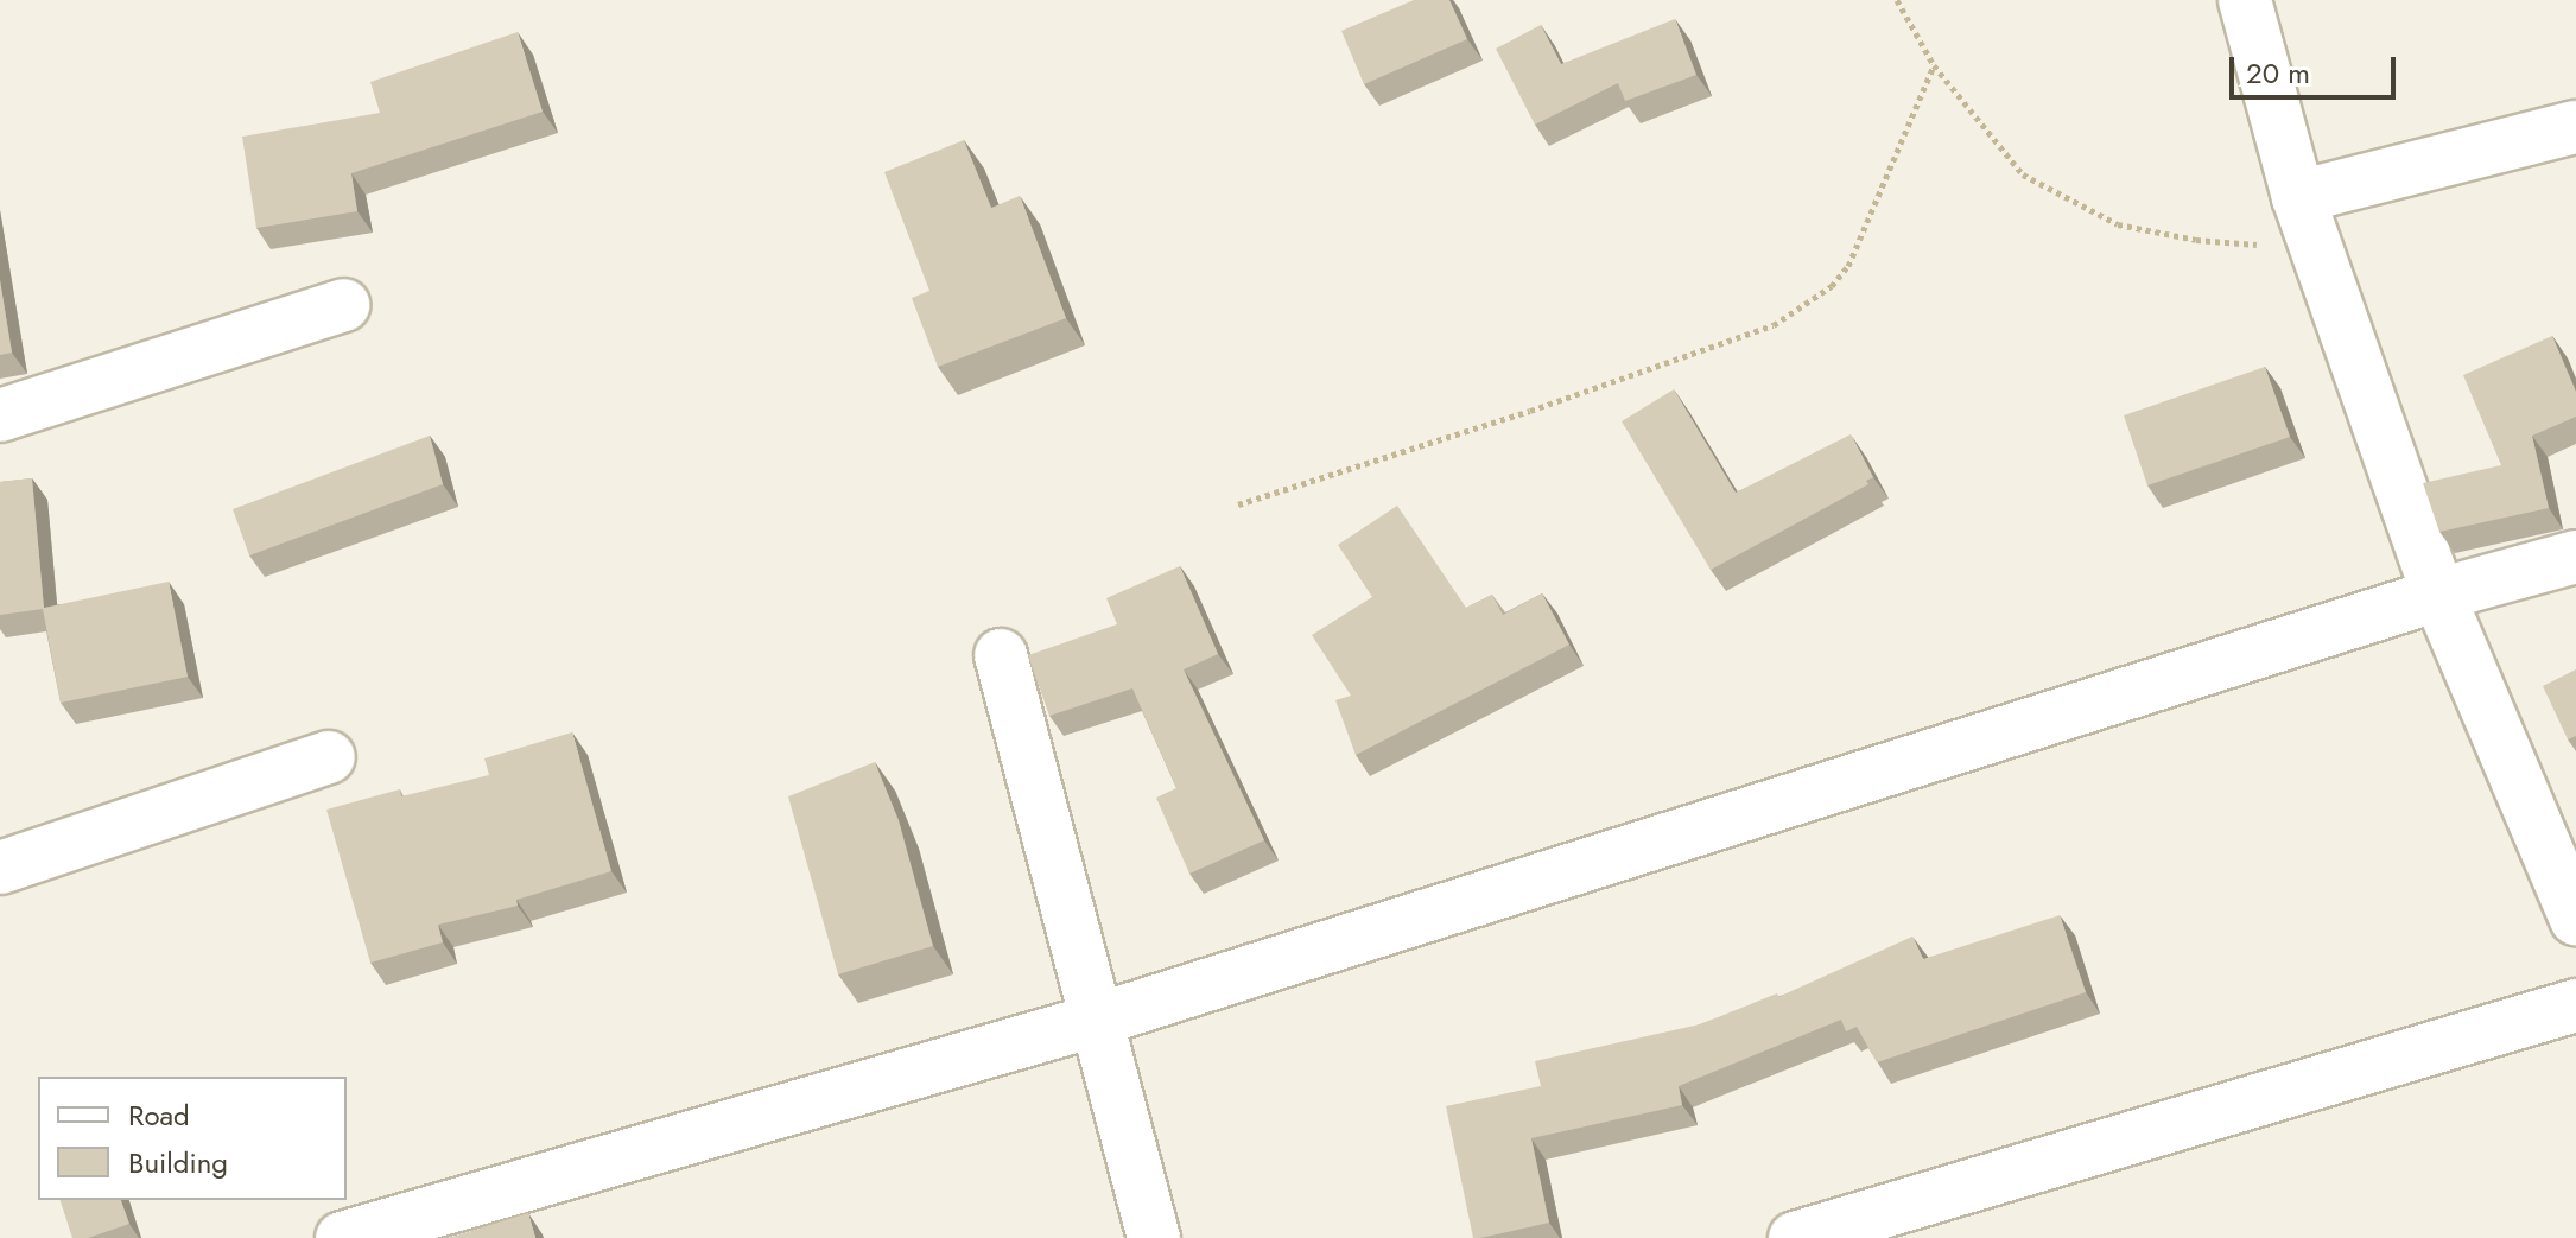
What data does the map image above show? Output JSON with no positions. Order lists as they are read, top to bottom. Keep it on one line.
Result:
{"legend":["Road","Building"],"scale_bar":"20 m"}
